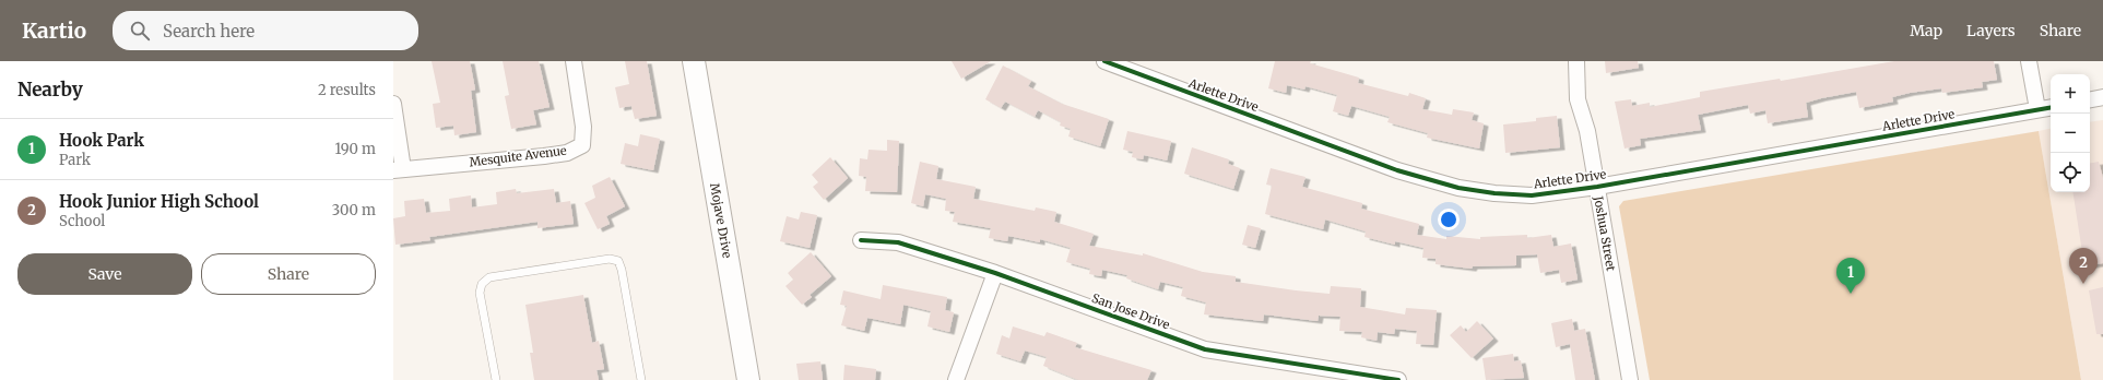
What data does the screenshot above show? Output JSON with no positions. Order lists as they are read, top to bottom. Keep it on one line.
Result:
{"streets":{"main road":["Mojave Drive"],"street":["Arlette Drive","Mesquite Avenue","Joshua Street","San Jose Drive"]},"crossings":[["Arlette Drive","Joshua Street"]],"page":{"header":"Kartio","search":"Search here","nav":["Map","Layers","Share"],"heading":["Nearby","2 results"],"map_buttons":["+","−"],"list":[{"mark":"1","name":"Hook Park","note":"Park","value":"190 m"},{"mark":"2","name":"Hook Junior High School","note":"School","value":"300 m"}],"buttons":["Save","Share"],"pins":["2","1"]}}
